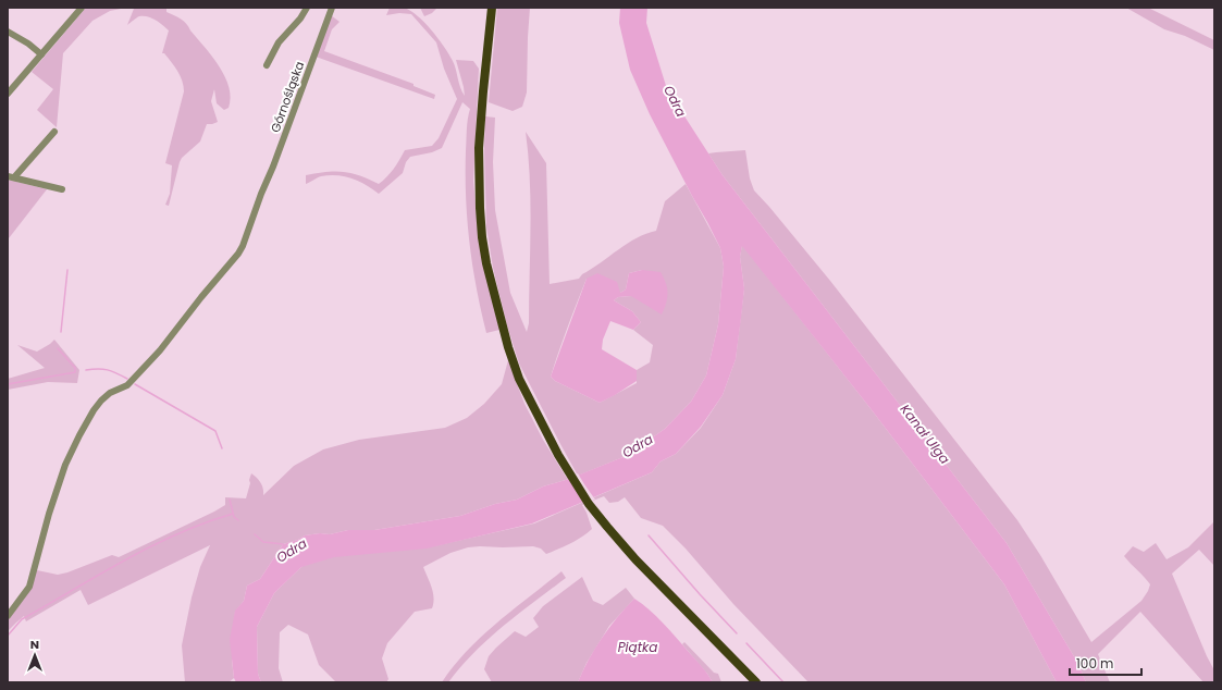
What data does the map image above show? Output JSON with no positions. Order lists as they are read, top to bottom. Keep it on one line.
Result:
{"streets":{"street":["Górnośląska"]},"water":["Odra","Kanał Ulga","Piątka"],"scale_bar":"100 m","north":"top"}
